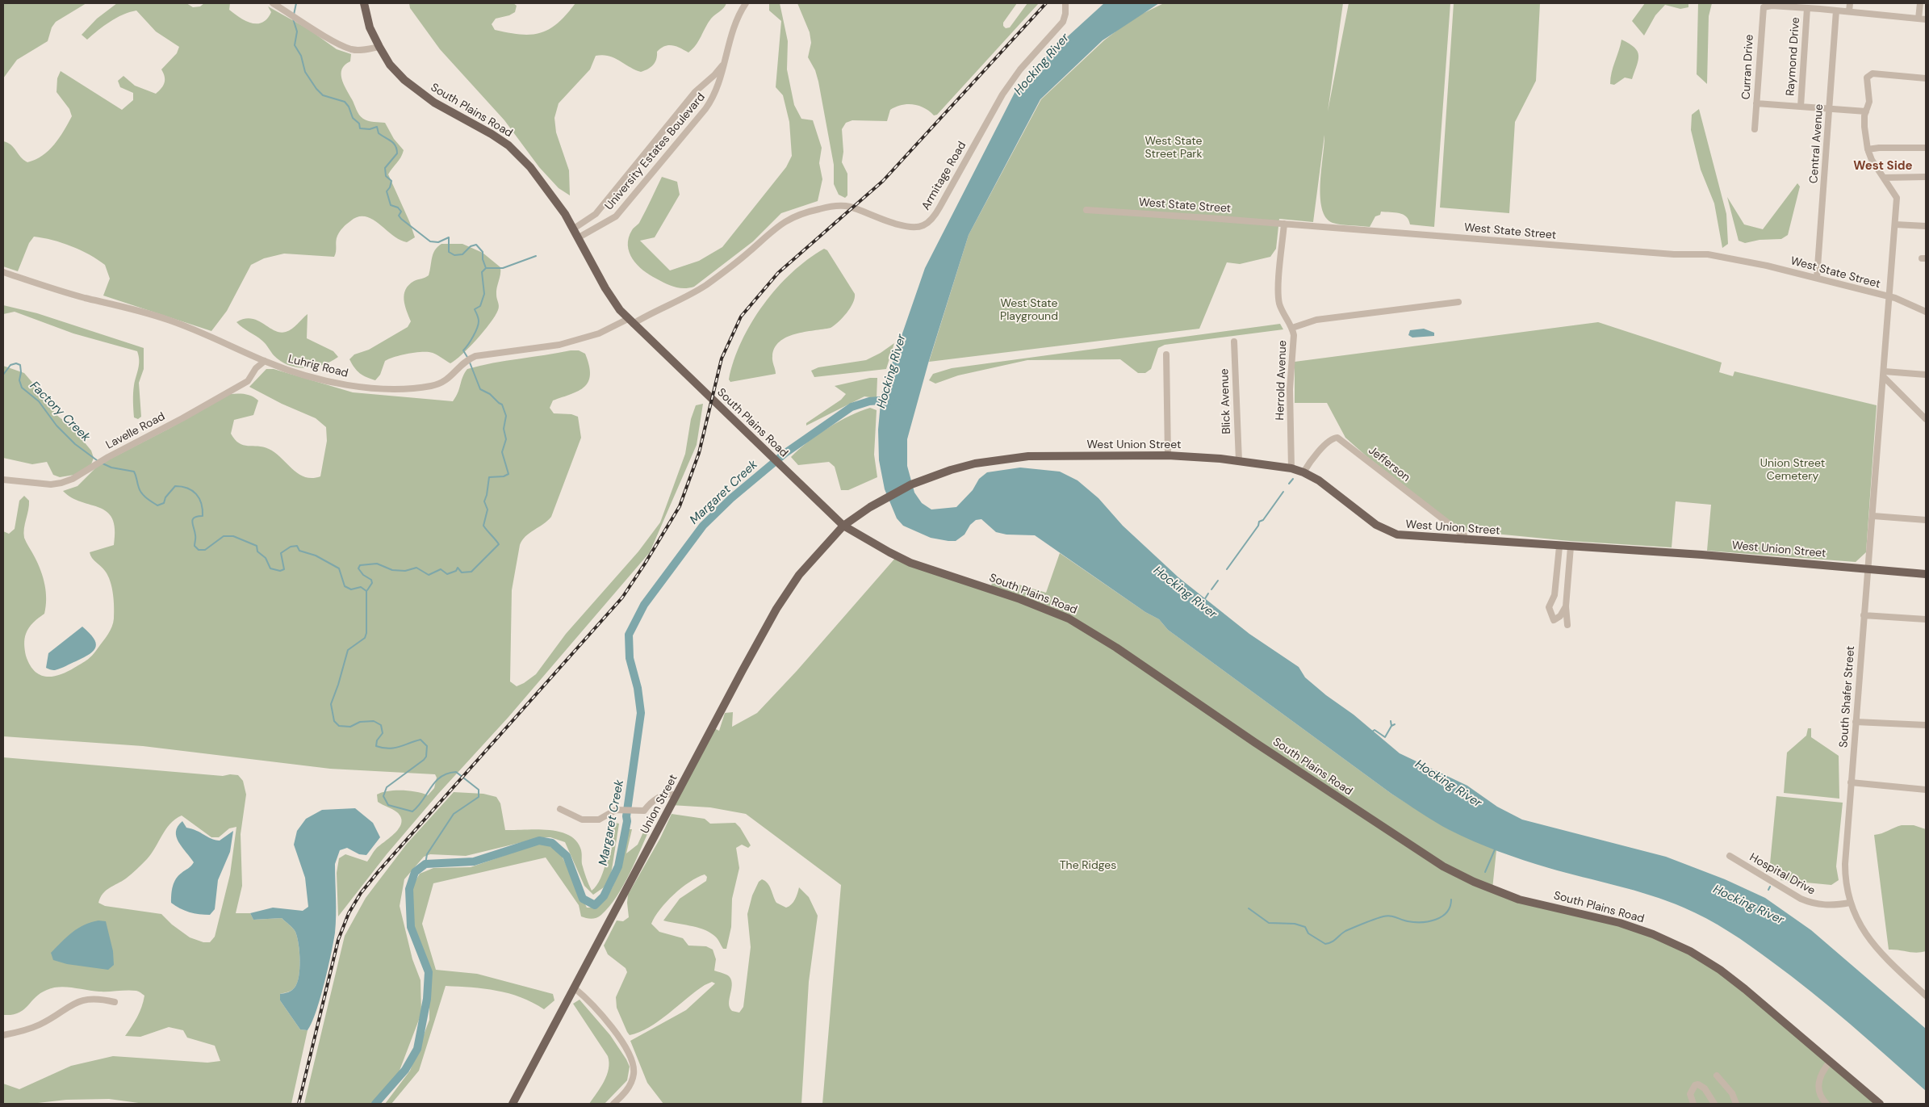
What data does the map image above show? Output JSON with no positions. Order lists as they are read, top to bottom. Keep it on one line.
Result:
{"streets":{"main road":["South Plains Road","West Union Street","Union Street"],"street":["Raymond Drive","Curran Drive","Central Avenue","University Estates Boulevard","Armitage Road","West State Street","Luhrig Road","Herrold Avenue","Blick Avenue","Lavelle Road","Jefferson","South Shafer Street","Hospital Drive"]},"crossings":[["South Plains Road","University Estates Boulevard"],["South Plains Road","Armitage Road"],["South Plains Road","Luhrig Road"],["South Plains Road","West Union Street"],["South Plains Road","Union Street"],["Central Avenue","West State Street"],["Armitage Road","Luhrig Road"],["West State Street","Herrold Avenue"],["West State Street","South Shafer Street"],["Luhrig Road","Lavelle Road"],["Herrold Avenue","West Union Street"],["Blick Avenue","West Union Street"],["West Union Street","Jefferson"],["West Union Street","South Shafer Street"],["West Union Street","Union Street"],["South Shafer Street","Hospital Drive"]],"districts":["West Side"],"water":["Hocking River","Factory Creek","Margaret Creek"],"parks":["West State Street Park","West State Playground","Union Street Cemetery","The Ridges"]}
